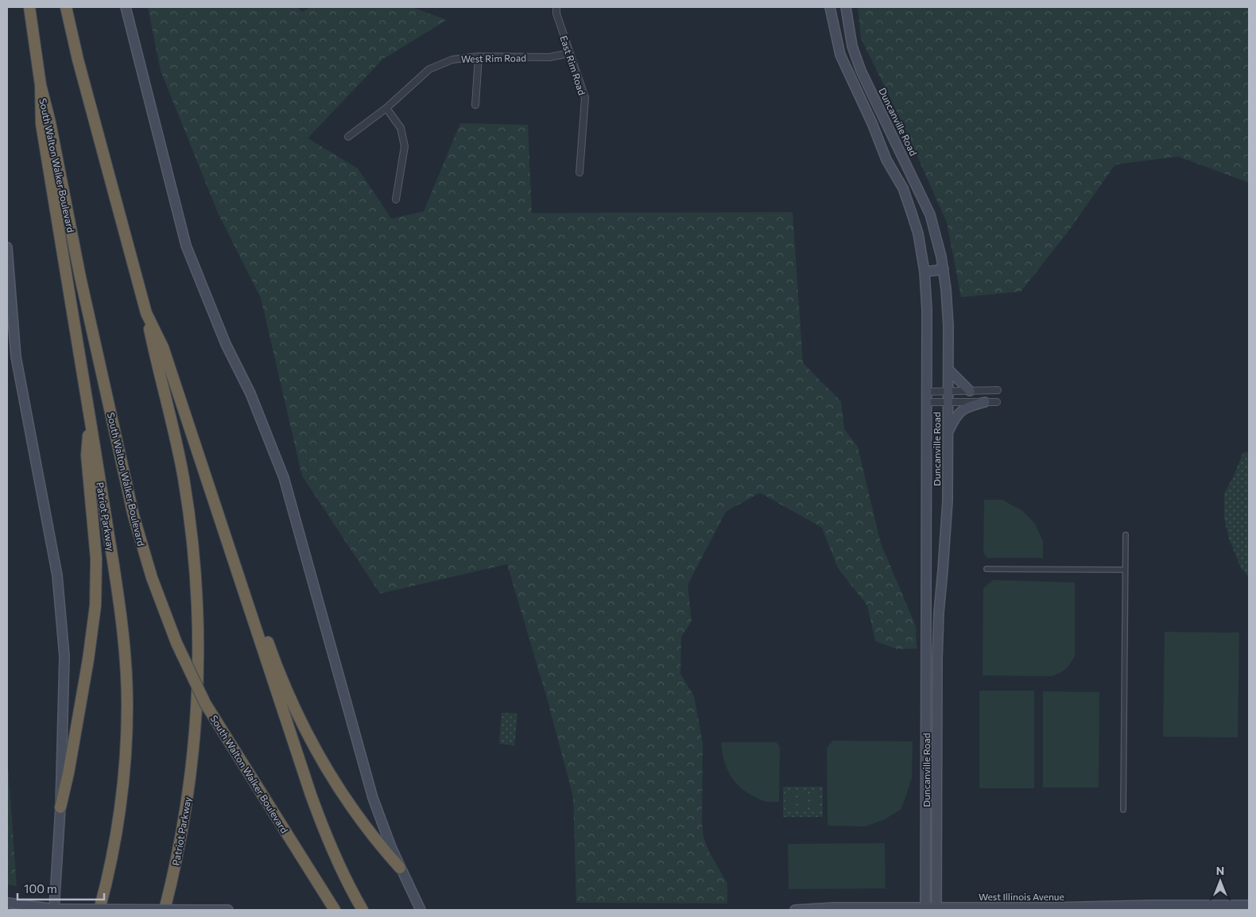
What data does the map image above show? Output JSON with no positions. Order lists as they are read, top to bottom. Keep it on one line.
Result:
{"streets":{"highway":["South Walton Walker Boulevard","Patriot Parkway"],"main road":["Duncanville Road","West Illinois Avenue"],"street":["West Rim Road","East Rim Road"]},"crossings":[["West Rim Road","East Rim Road"],["Duncanville Road","West Illinois Avenue"],["South Walton Walker Boulevard","Patriot Parkway"]],"scale_bar":"100 m","north":"top"}
